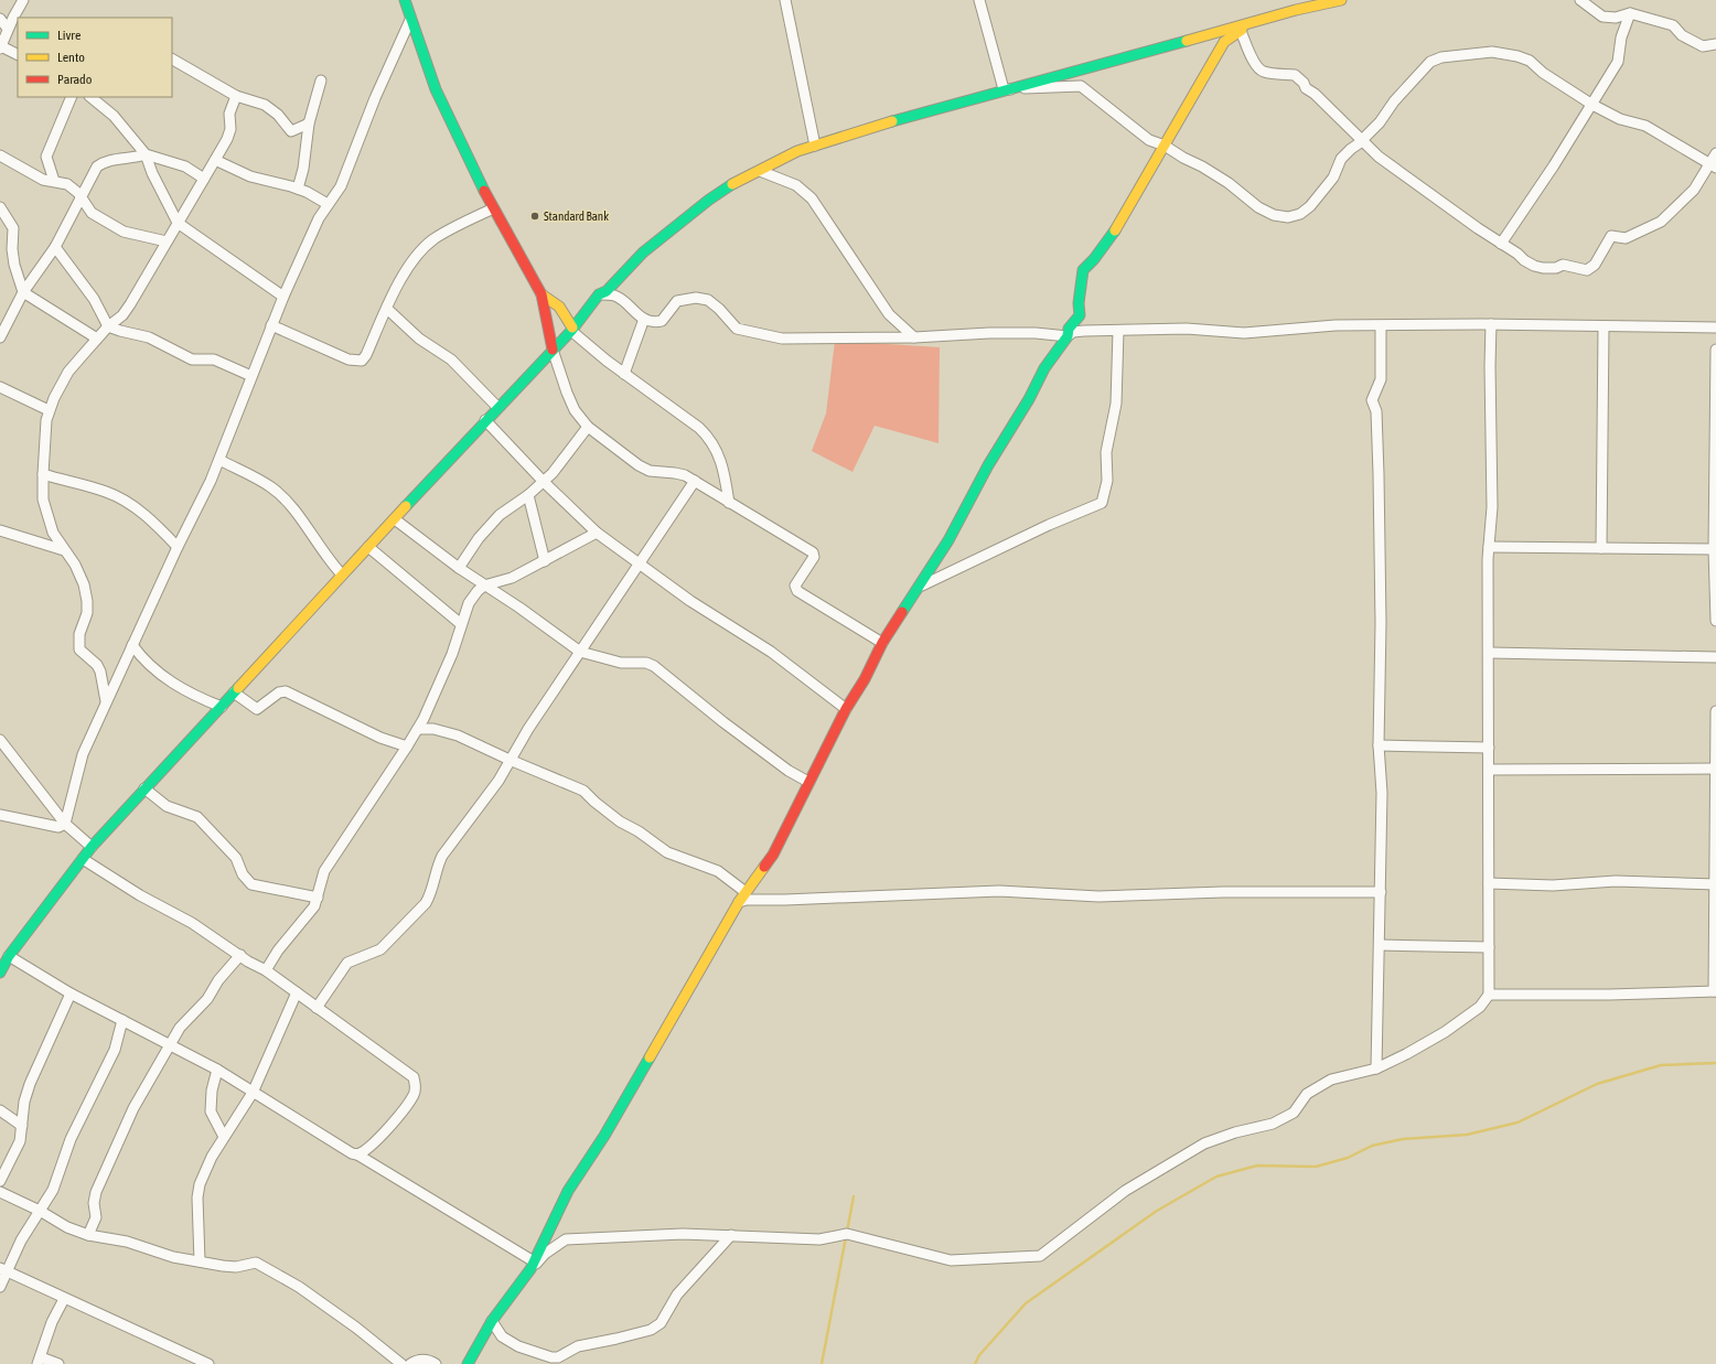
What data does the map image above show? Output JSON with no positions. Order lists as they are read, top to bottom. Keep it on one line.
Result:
{"places":["Standard Bank"],"legend":["Livre","Lento","Parado"]}
